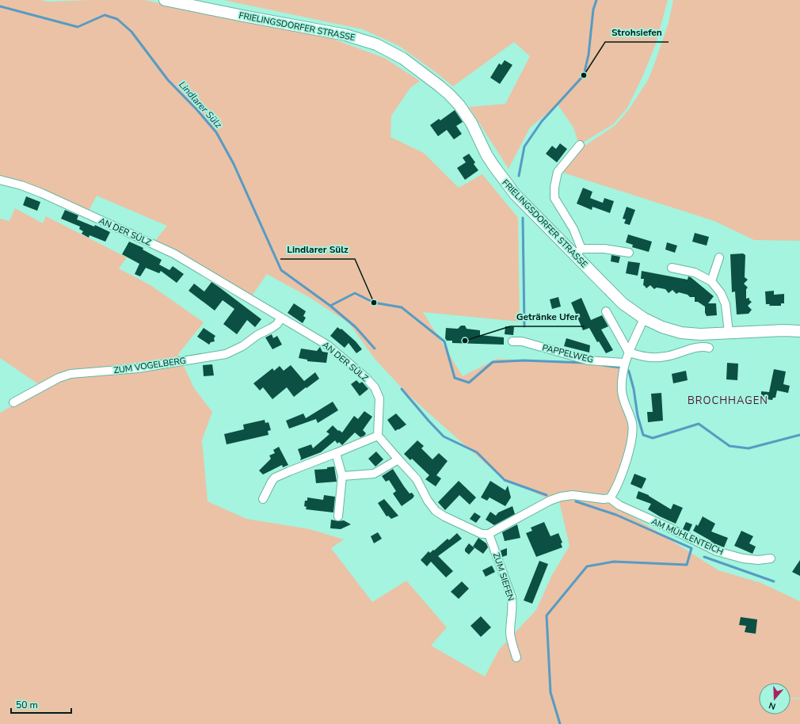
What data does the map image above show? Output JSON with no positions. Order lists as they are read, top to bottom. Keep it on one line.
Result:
{"streets":{"main road":["FRIELINGSDORFER STRASSE"],"street":["AN DER SÜLZ","PAPPELWEG","ZUM VOGELBERG","AM MÜHLENTEICH","ZUM SIEFEN"]},"crossings":[["AN DER SÜLZ","ZUM VOGELBERG"]],"districts":["BROCHHAGEN"],"water":["Lindlarer Sülz"],"places":["Strohsiefen","Lindlarer Sülz","Getränke Ufer"],"scale_bar":"50 m","north":"bottom"}
